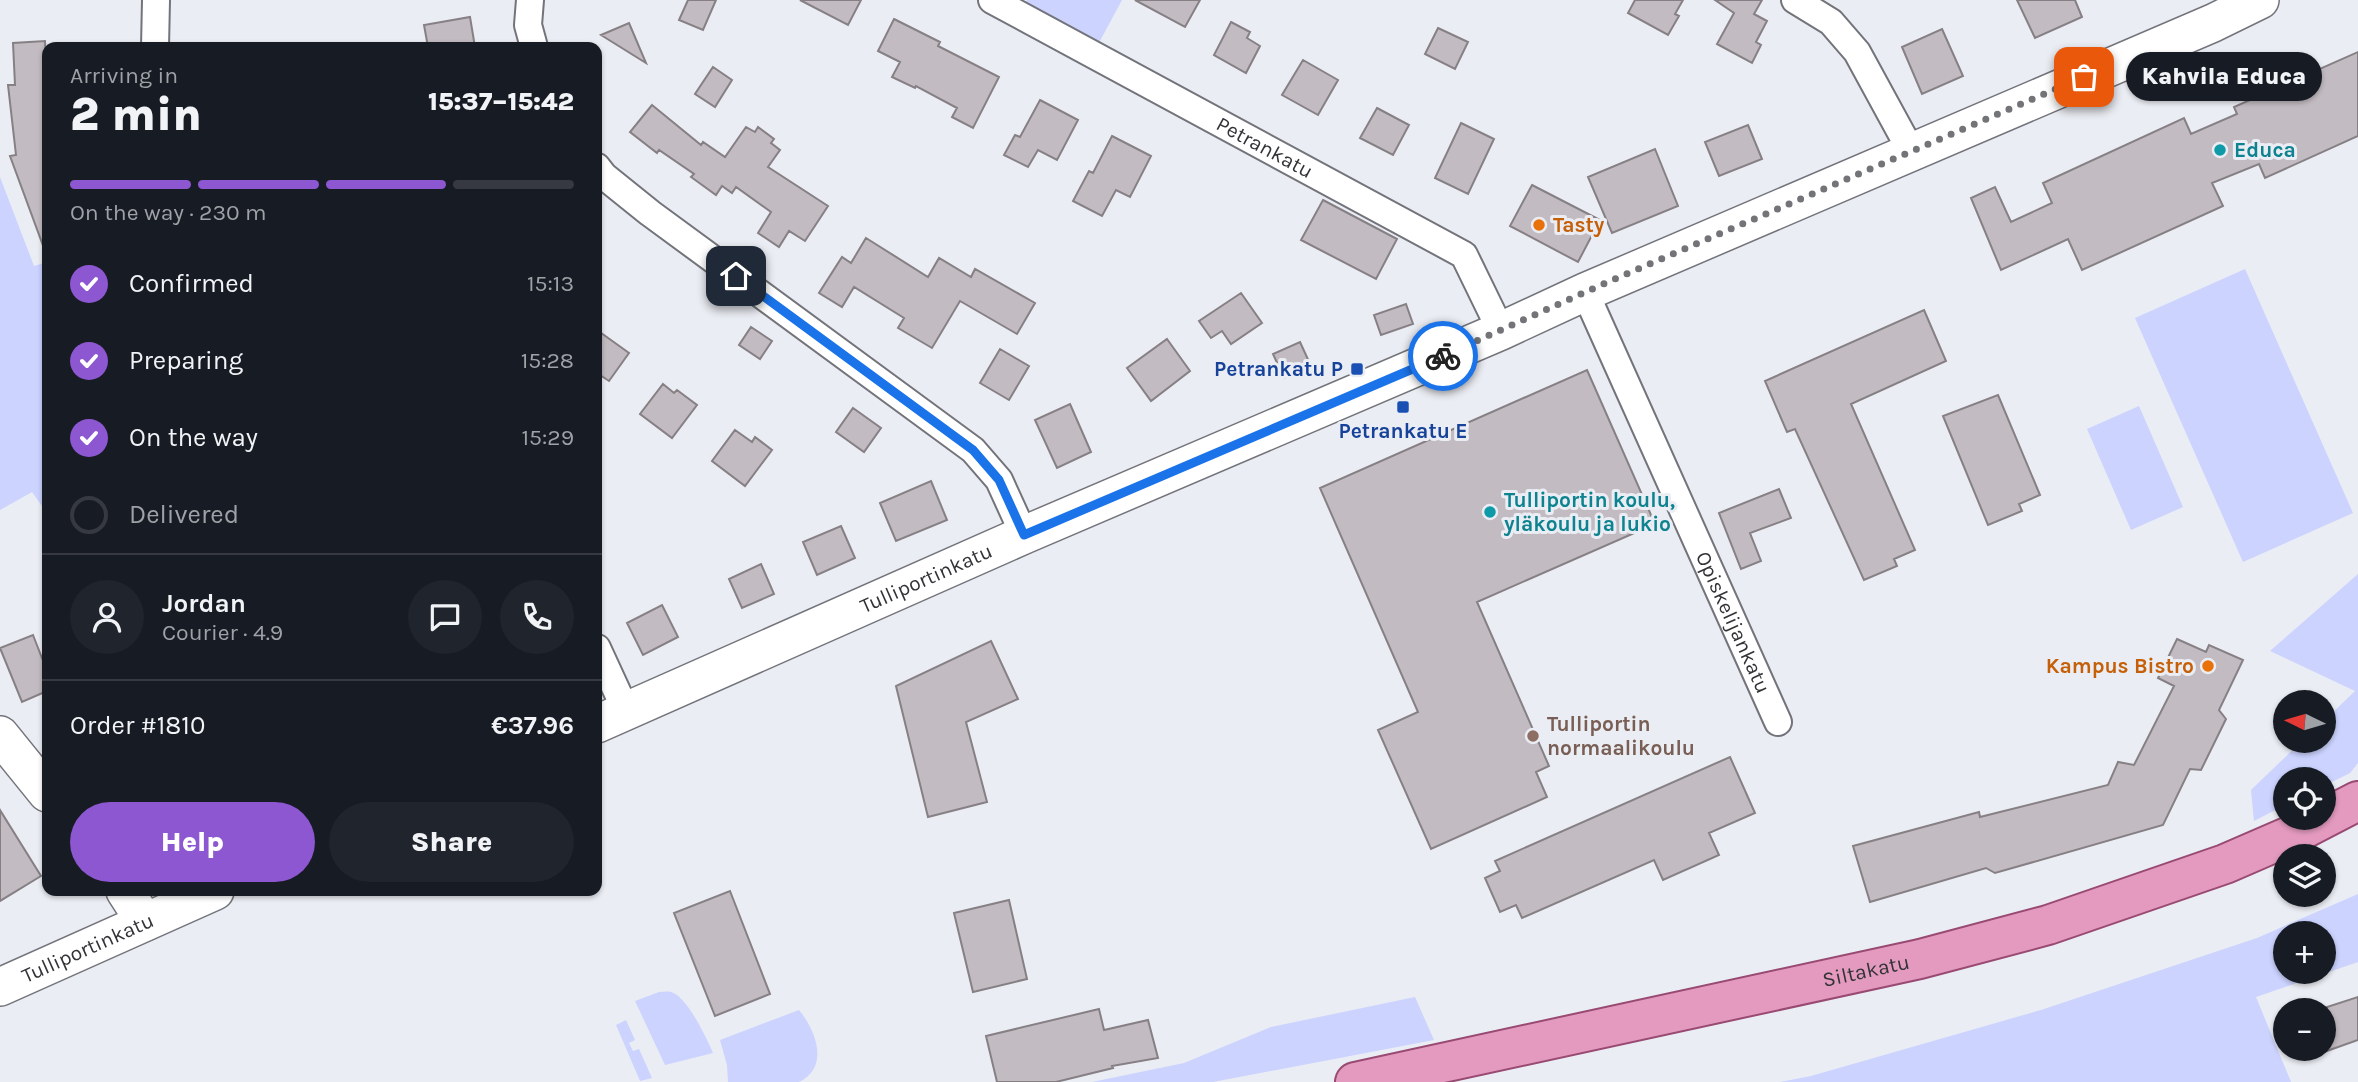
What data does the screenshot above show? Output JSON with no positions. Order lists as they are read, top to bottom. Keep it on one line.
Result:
{"streets":{"main road":["Siltakatu"],"street":["Petrankatu","Tulliportinkatu","Opiskelijankatu"]},"crossings":[["Petrankatu","Tulliportinkatu"],["Tulliportinkatu","Opiskelijankatu"]],"places":{"other":["Kahvila Educa","Educa","Tasty","Tulliportin koulu, yläkoulu ja lukio","Kampus Bistro","Tulliportin normaalikoulu"],"transit":["Petrankatu P","Petrankatu E"]},"north":"left","page":{"heading":["2 min","Arriving in","15:37–15:42"],"panel":["Jordan","Courier · 4.9","Order #1810","€37.96"],"bubble":"Kahvila Educa","bar":"On the way · 230 m","list":[["Confirmed","15:13"],["Preparing","15:28"],["On the way","15:29"],"Delivered"],"map_buttons":["+","−"],"buttons":["Help","Share"]}}
